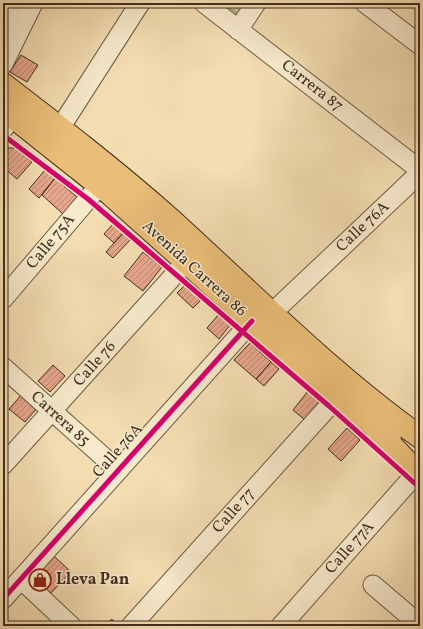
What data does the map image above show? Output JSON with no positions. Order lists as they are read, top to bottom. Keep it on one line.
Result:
{"streets":{"main road":["Avenida Carrera 86"],"street":["Carrera 87","Calle 76A","Calle 75A","Calle 76","Carrera 85","Calle 77","Calle 77A"]},"crossings":[["Calle 76A","Avenida Carrera 86"],["Calle 76A","Carrera 85"],["Calle 75A","Avenida Carrera 86"],["Avenida Carrera 86","Calle 76"],["Avenida Carrera 86","Calle 77"],["Avenida Carrera 86","Calle 77A"],["Calle 76","Carrera 85"]],"places":{"shop":["Lleva Pan"]}}
